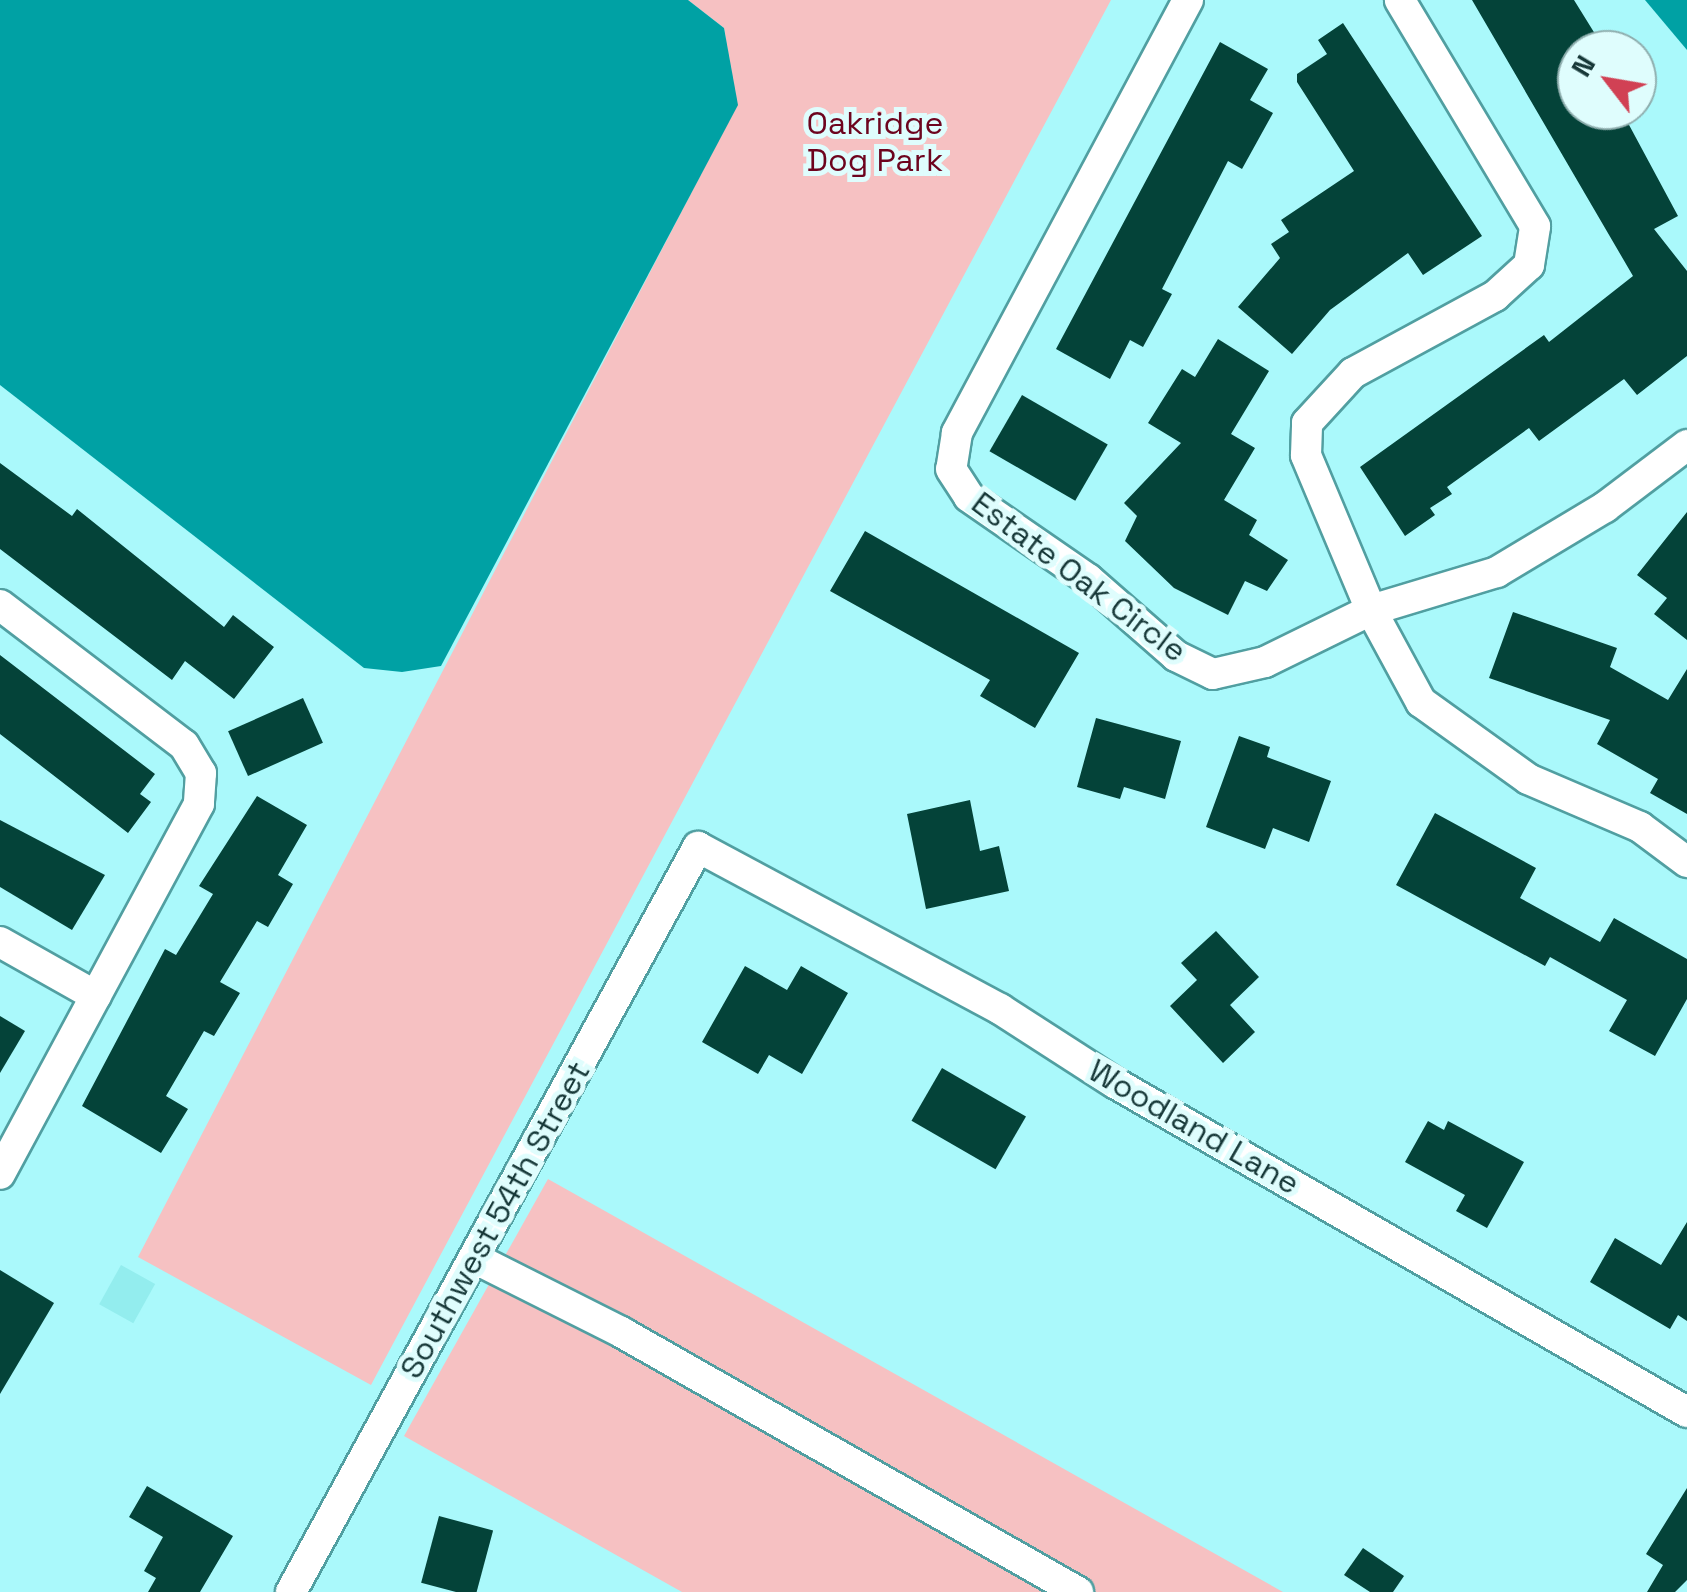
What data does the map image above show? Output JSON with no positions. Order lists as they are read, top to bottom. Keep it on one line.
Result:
{"streets":{"street":["Estate Oak Circle","Woodland Lane","Southwest 54th Street"]},"crossings":[["Woodland Lane","Southwest 54th Street"]],"parks":["Oakridge Dog Park"],"north":"top left"}
